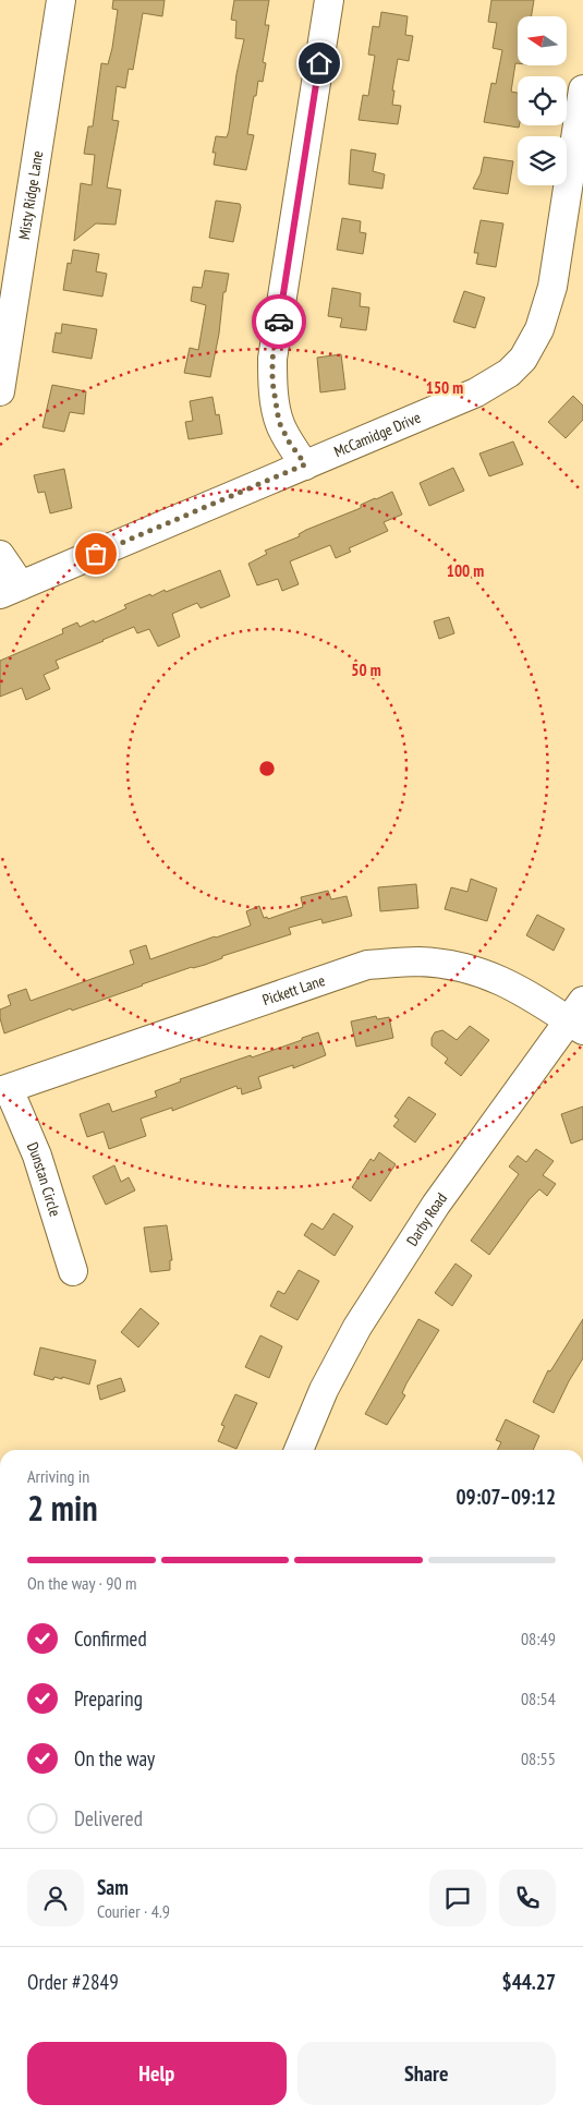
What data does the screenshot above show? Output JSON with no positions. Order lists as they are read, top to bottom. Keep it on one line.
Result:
{"streets":{"street":["Misty Ridge Lane","McCamidge Drive","Pickett Lane","Dunstan Circle","Darby Road"]},"crossings":[["Pickett Lane","Dunstan Circle"],["Pickett Lane","Darby Road"]],"north":"left","page":{"heading":["2 min","Arriving in","09:07–09:12"],"panel":["Sam","Courier · 4.9","Order #2849","$44.27"],"bar":"On the way · 90 m","list":[["Confirmed","08:49"],["Preparing","08:54"],["On the way","08:55"],"Delivered"],"buttons":["Help","Share"]},"rings":["150 m","100 m","50 m"]}
